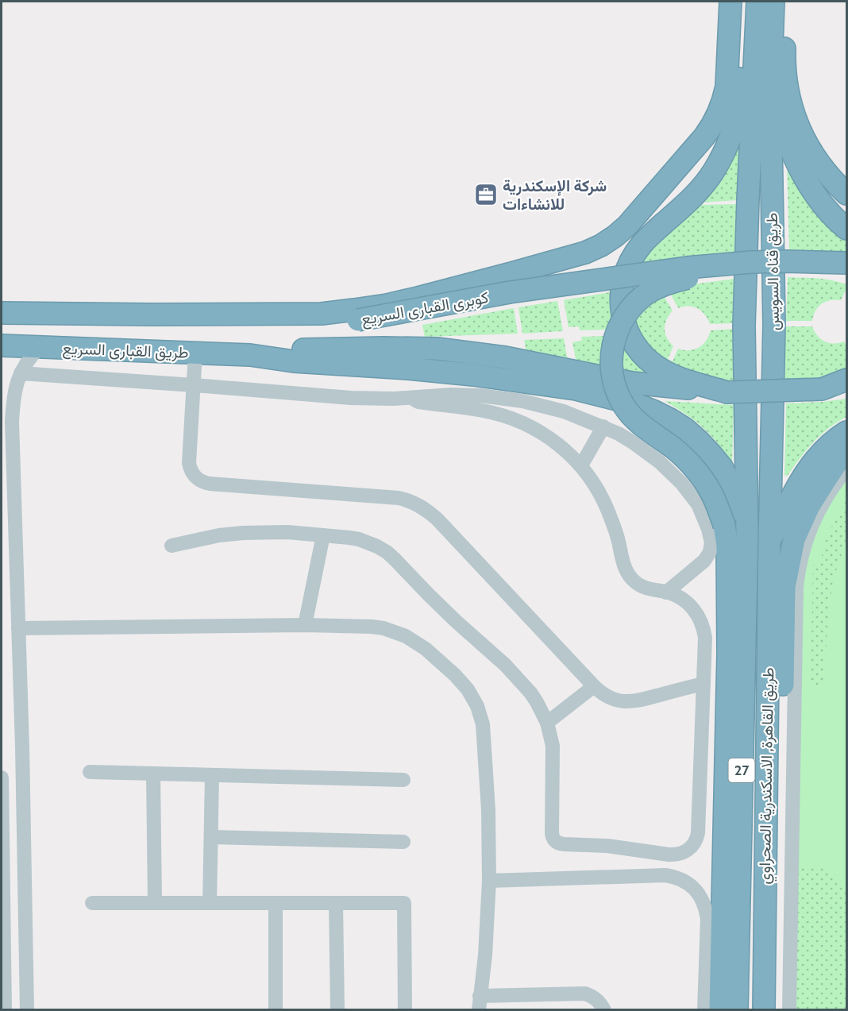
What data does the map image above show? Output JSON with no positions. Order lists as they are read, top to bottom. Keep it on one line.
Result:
{"streets":{"highway":["طريق قناه السويس","كوبرى القبارى السريع","طريق القبارى السريع","27","طريق القاهرة, الاسكندرية الصحراوي"]},"crossings":[["طريق قناه السويس","طريق القاهرة, الاسكندرية الصحراوي"],["كوبرى القبارى السريع","طريق القبارى السريع"]],"places":{"office":["شركة الإسكندرية للانشاءات"]}}
